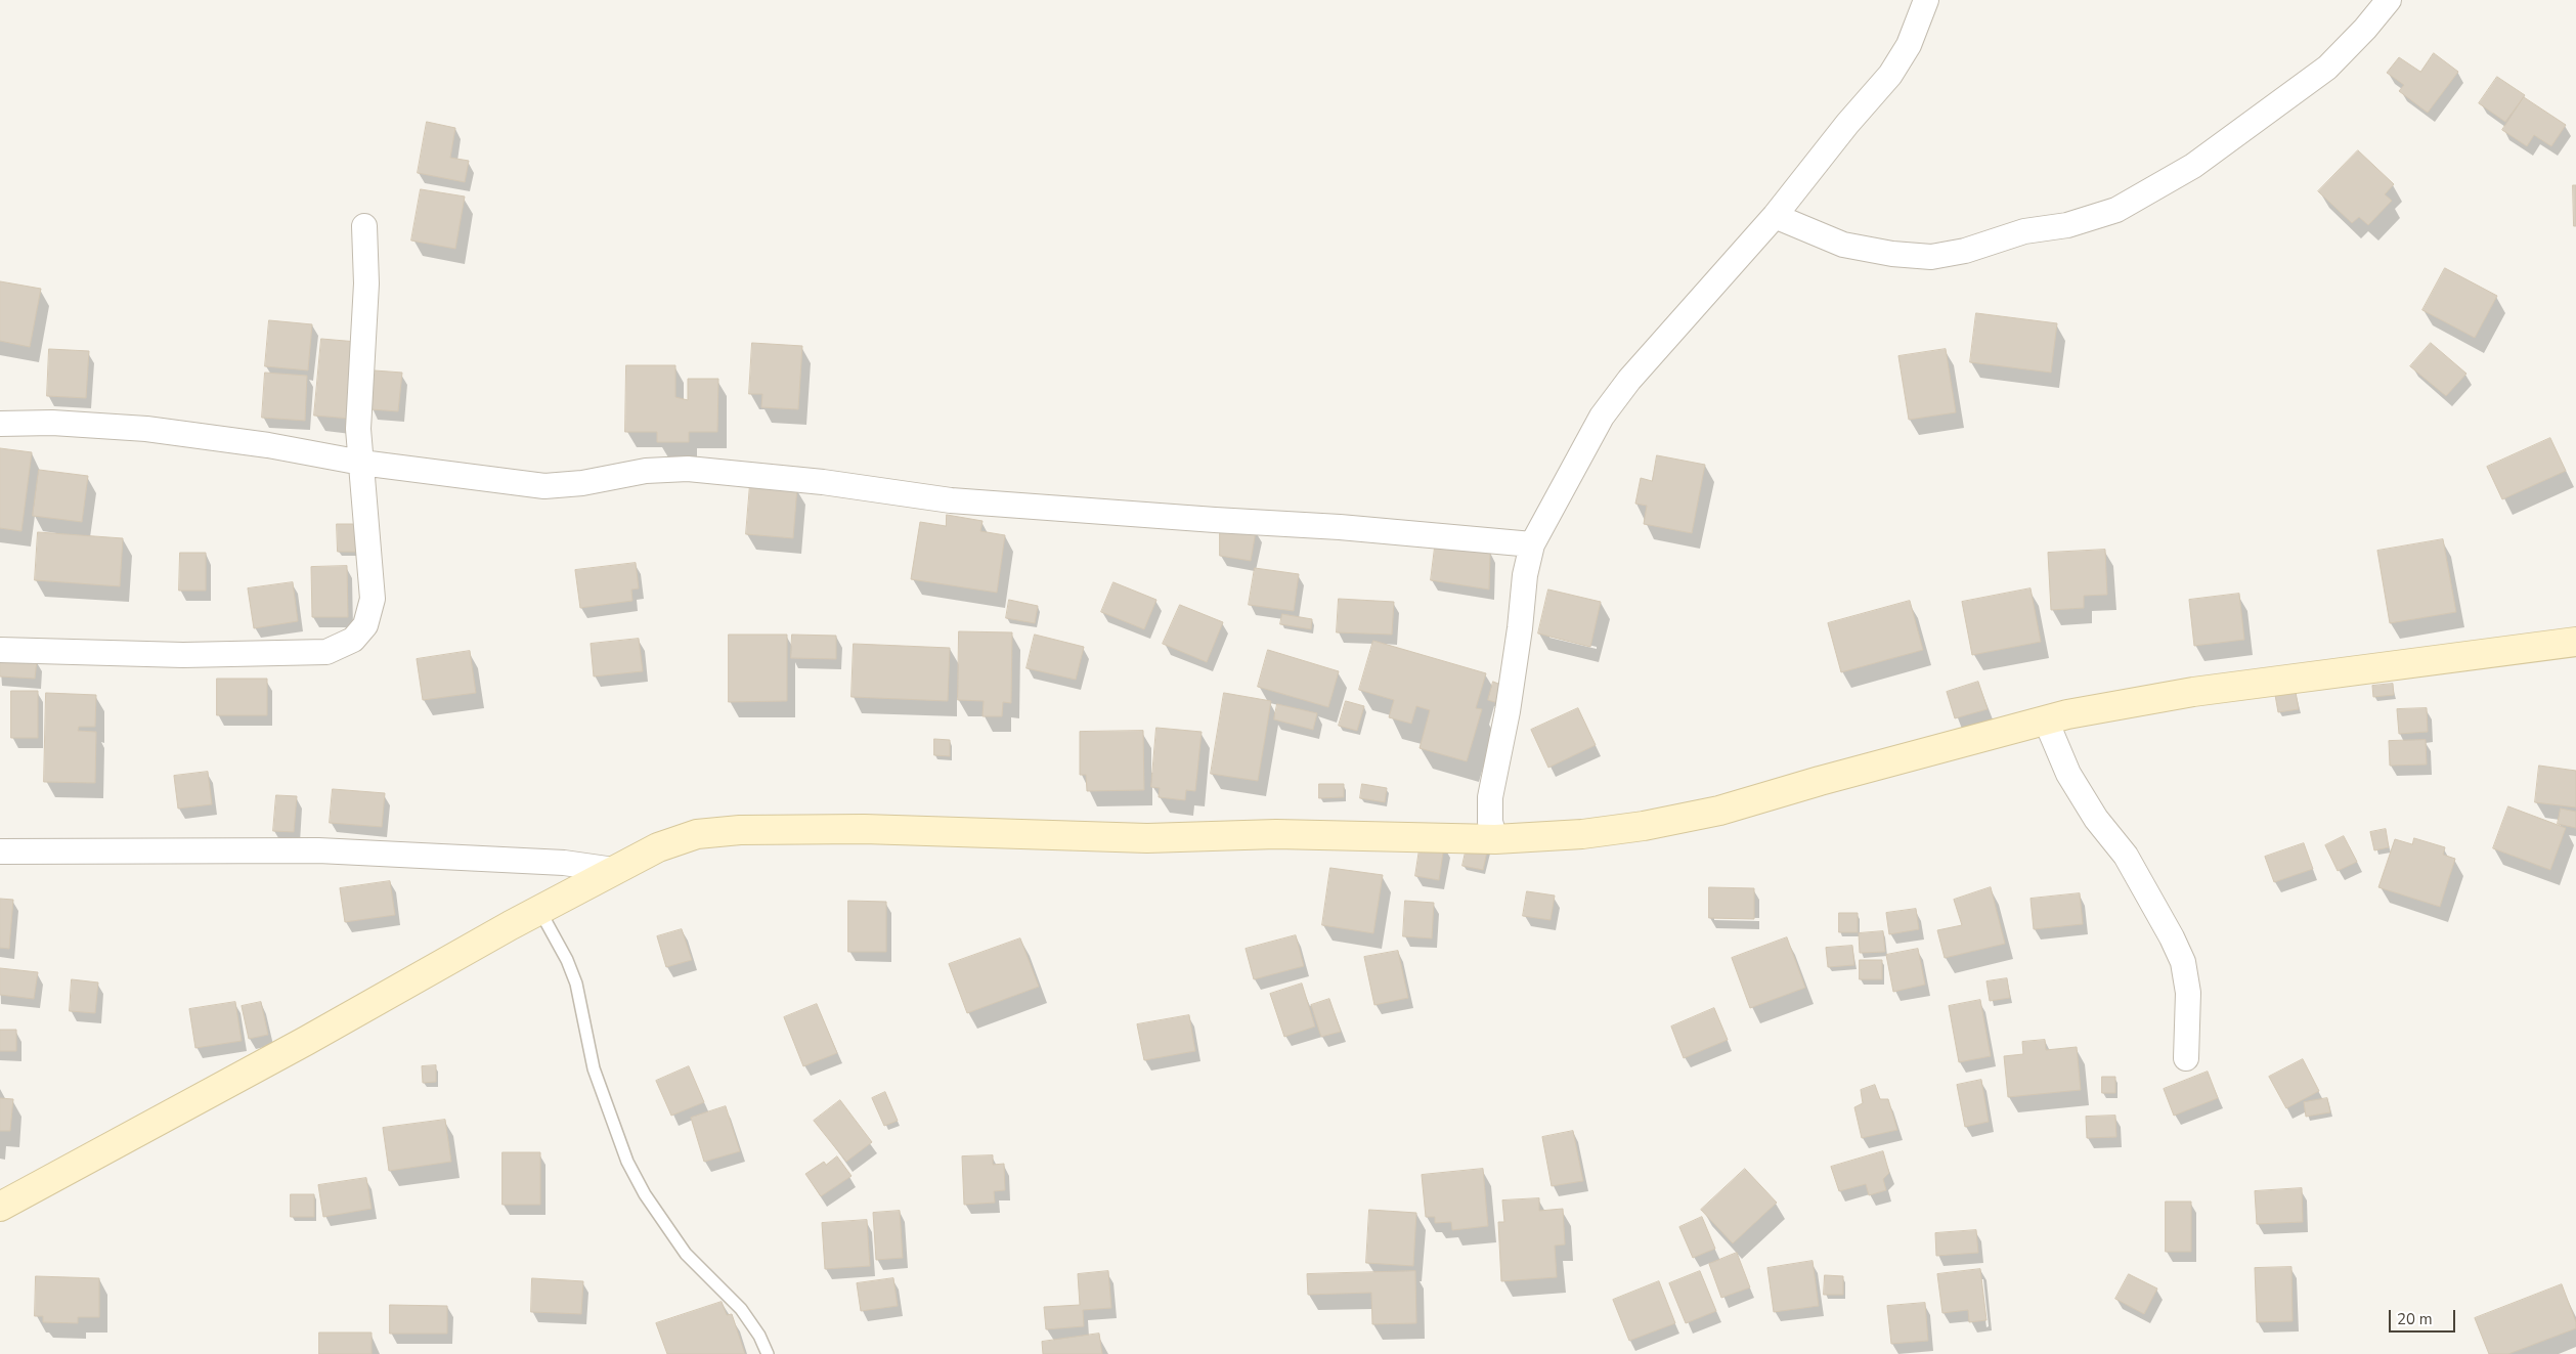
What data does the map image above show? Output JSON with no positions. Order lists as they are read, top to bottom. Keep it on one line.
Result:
{"scale_bar":"20 m"}
